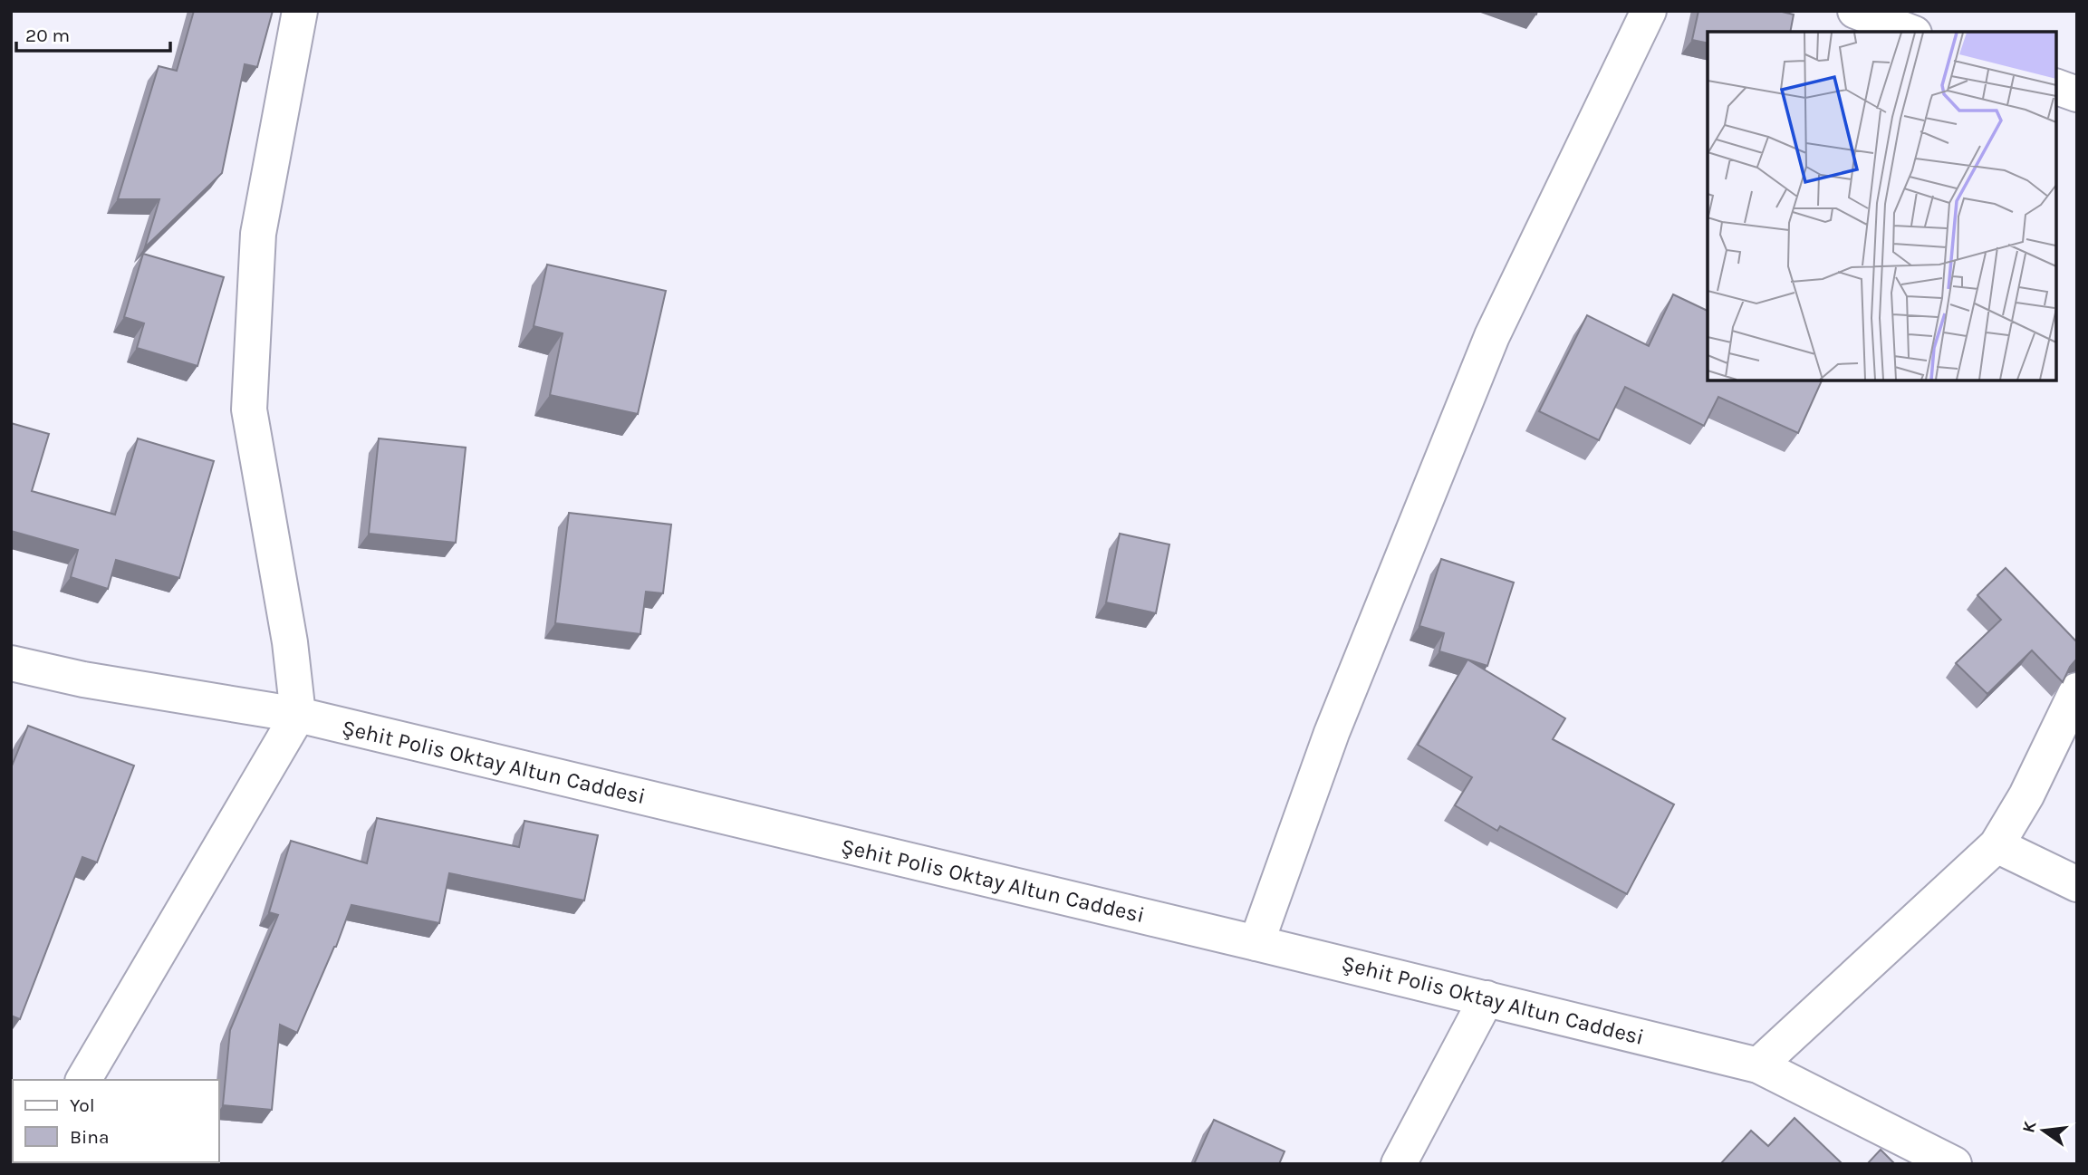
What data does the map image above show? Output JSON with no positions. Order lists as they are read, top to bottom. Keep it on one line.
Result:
{"streets":{"street":["Şehit Polis Oktay Altun Caddesi"]},"legend":["Yol","Bina"],"scale_bar":"20 m","north":"left"}
